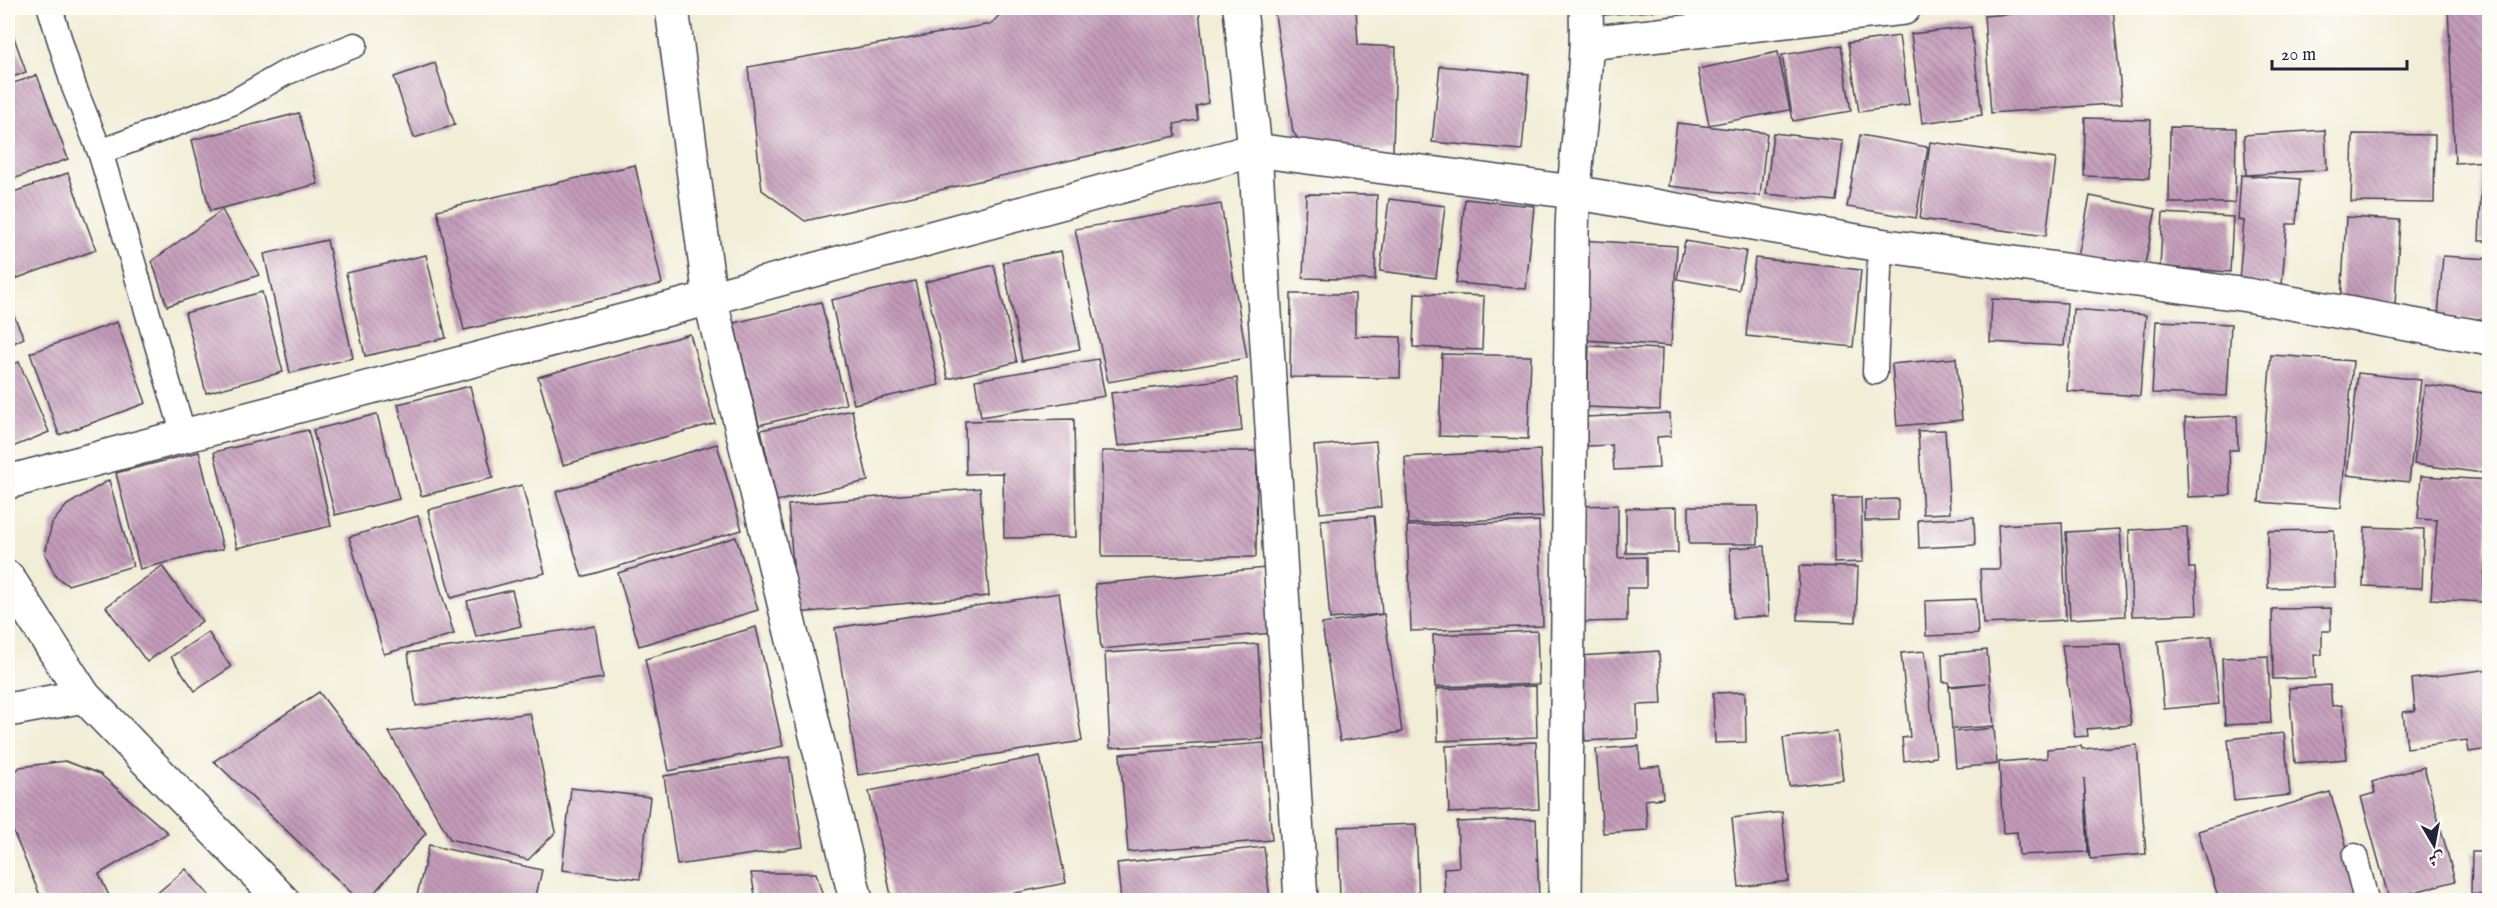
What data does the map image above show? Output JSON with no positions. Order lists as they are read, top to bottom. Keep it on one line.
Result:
{"scale_bar":"20 m","north":"bottom"}
